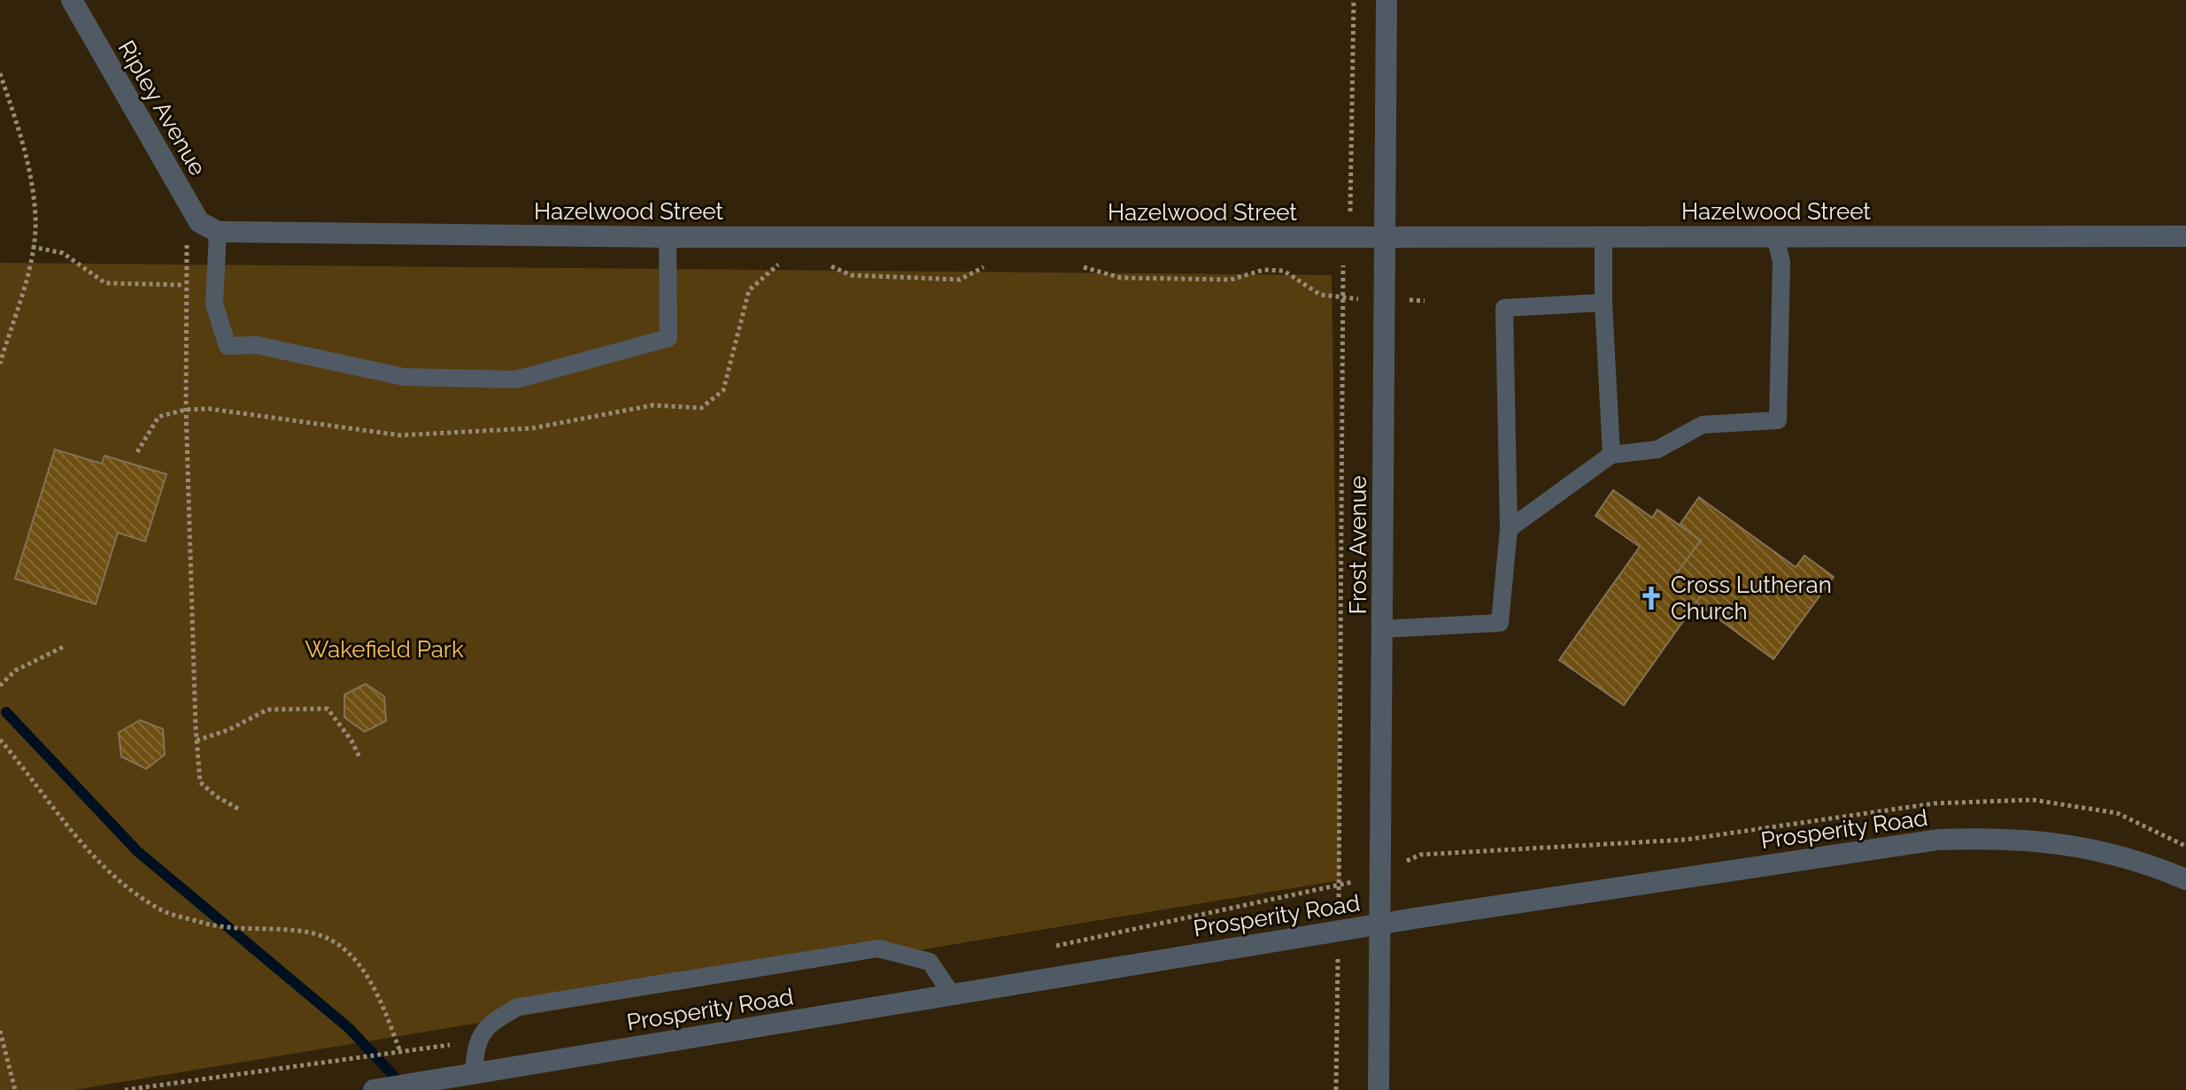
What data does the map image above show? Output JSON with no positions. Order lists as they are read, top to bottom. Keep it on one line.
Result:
{"streets":{"street":["Ripley Avenue","Hazelwood Street","Frost Avenue","Prosperity Road"]},"crossings":[["Ripley Avenue","Hazelwood Street"],["Hazelwood Street","Frost Avenue"],["Frost Avenue","Prosperity Road"]],"parks":["Wakefield Park"],"places":{"church":["Cross Lutheran Church"]}}
